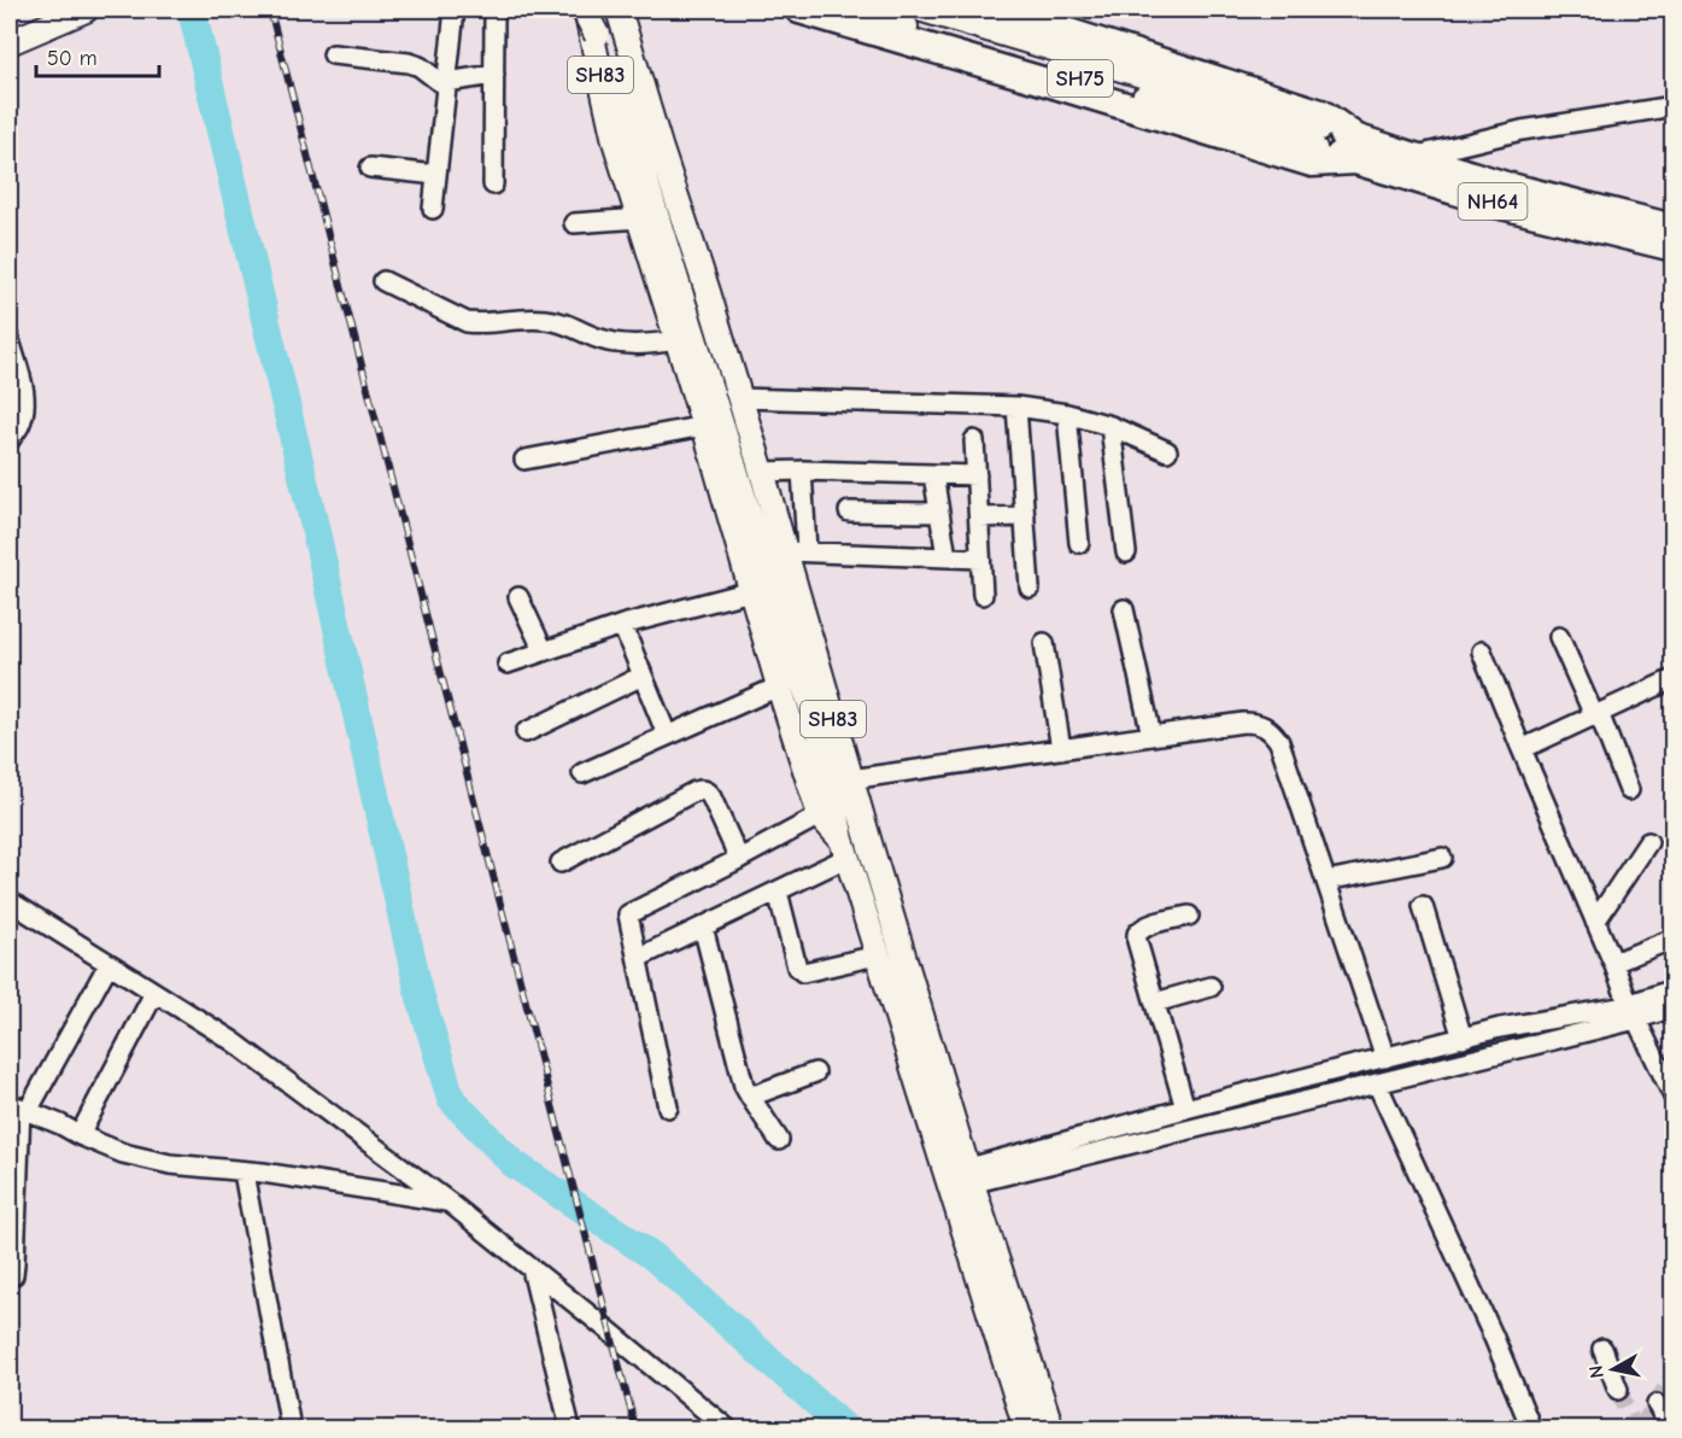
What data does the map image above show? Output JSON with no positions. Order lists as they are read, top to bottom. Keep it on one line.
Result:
{"streets":{"highway":["NH64"],"main road":["SH83","SH75"]},"crossings":[["SH75","NH64"]],"scale_bar":"50 m","north":"left"}
